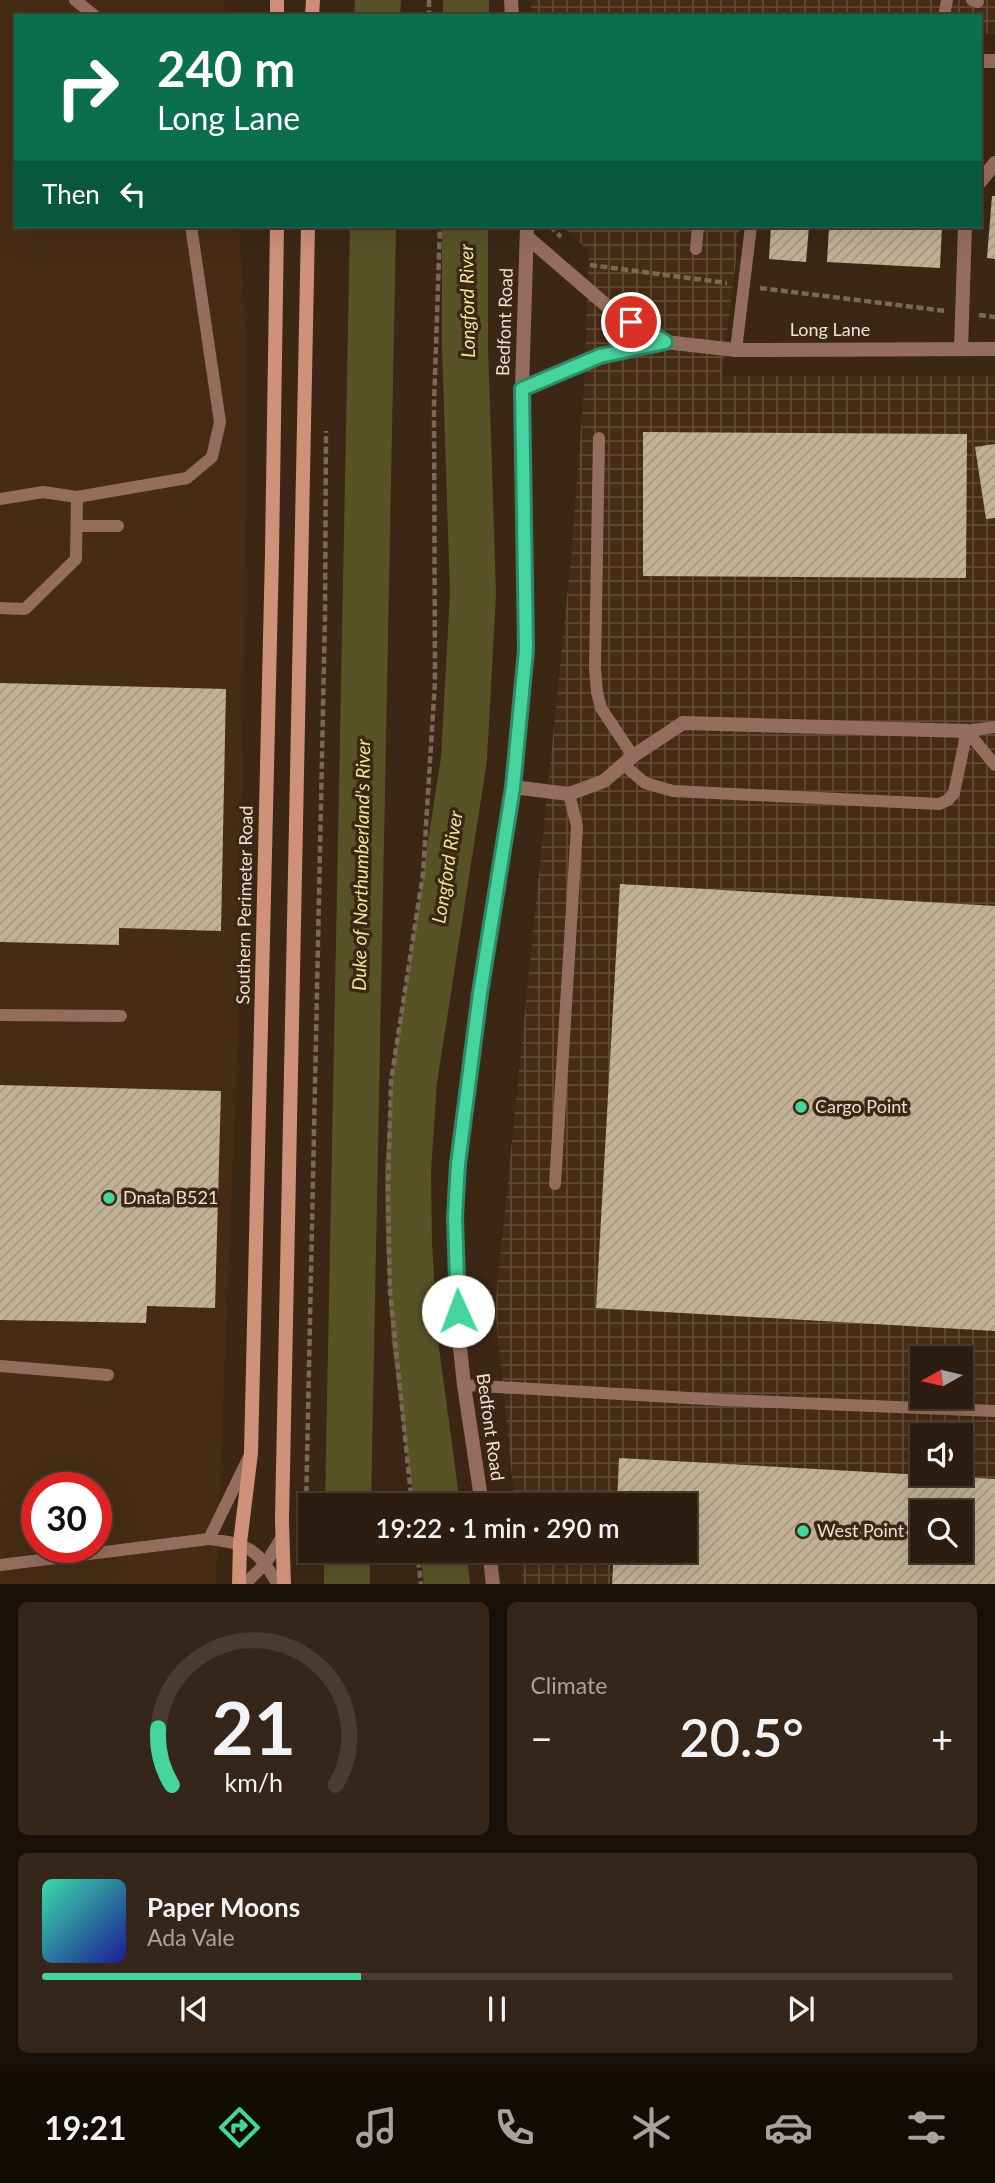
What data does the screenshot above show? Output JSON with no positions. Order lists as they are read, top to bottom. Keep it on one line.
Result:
{"streets":{"street":["Bedfont Road","Long Lane","Southern Perimeter Road"]},"crossings":[["Bedfont Road","Long Lane"]],"water":["Longford River","Duke of Northumberland's River"],"places":["Cargo Point","Dnata B521","West Point"],"north":"left","page":{"turn":["240 m","Long Lane"],"then":"Then","limit":"30","trip":"19:22 · 1 min · 290 m","tile":"Climate","heat":["−","20.5°","+"],"song":["Paper Moons","Ada Vale"],"tabs":"19:21","gauge":["21","km/h"]}}
